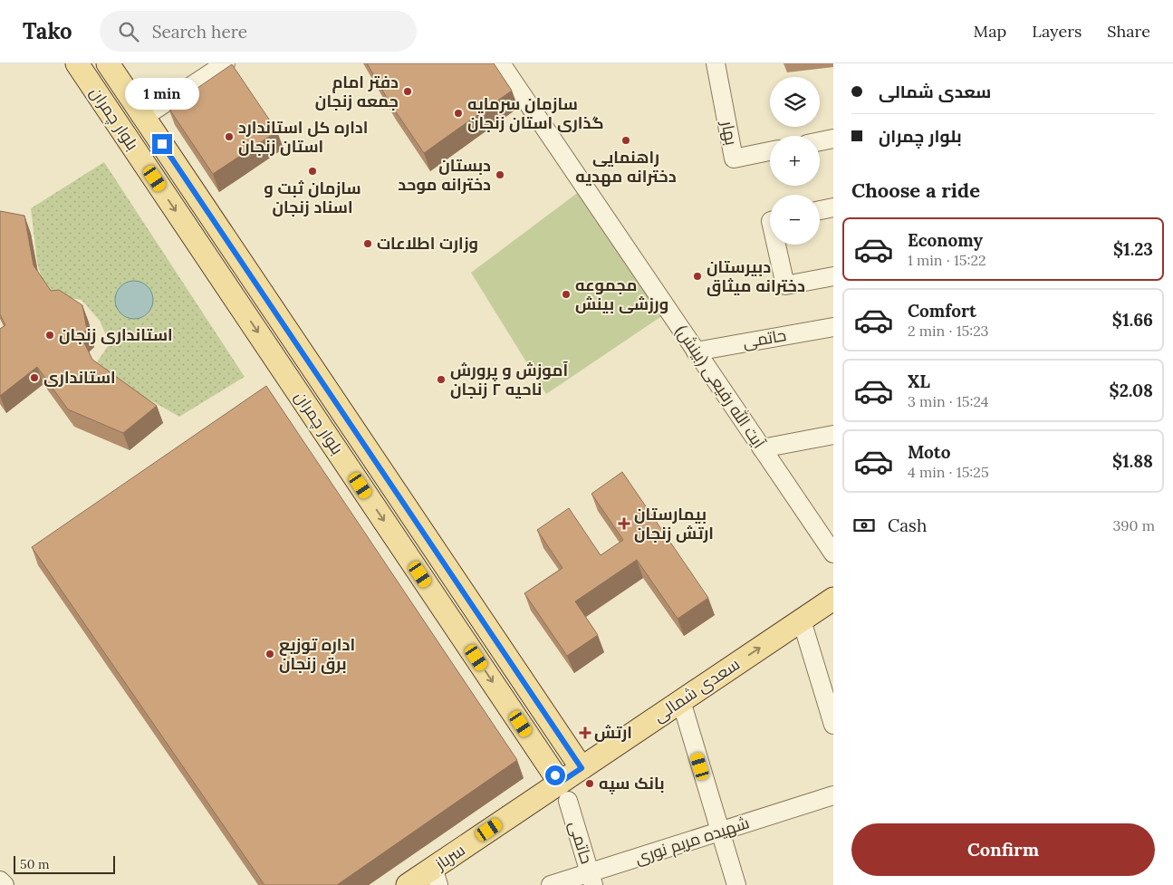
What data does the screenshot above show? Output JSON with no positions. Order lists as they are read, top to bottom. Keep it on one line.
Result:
{"streets":{"main road":["بلوار چمران","سعدی شمالی","سرباز"],"street":["بهار","حاتمی","آیت الله رفیعی (بینش)","شهیده مریم نوری"]},"crossings":[["بلوار چمران","حاتمی"],["بلوار چمران","سعدی شمالی"],["بلوار چمران","سرباز"],["حاتمی","آیت الله رفیعی (بینش)"],["حاتمی","سعدی شمالی"],["حاتمی","شهیده مریم نوری"],["حاتمی","سرباز"],["سعدی شمالی","سرباز"]],"one_way":["سعدی شمالی"],"places":{"other":["دفتر امام جمعه زنجان","سازمان سرمایه گذاری استان زنجان","اداره کل استاندارد استان زنجان","راهنمایی دخترانه مهدیه","سازمان ثبت و اسناد زنجان","دبستان دخترانه موحد","وزارت اطلاعات","دبیرستان دخترانه میثاق","مجموعه ورزشی بینش","استانداری زنجان","استانداری","آموزش و پرورش ناحیه ۲ زنجان","اداره توزیع برق زنجان","بانک سپه"],"health":["بیمارستان ارتش زنجان","ارتش"]},"scale_bar":"50 m","page":{"header":"Tako","search":"Search here","nav":["Map","Layers","Share"],"banner":["سعدی شمالی","بلوار چمران"],"map_buttons":["+","−"],"bubble":"1 min","heading":"Choose a ride","list":[{"name":"Economy","note":"1 min · 15:22","value":"$1.23"},{"name":"Comfort","note":"2 min · 15:23","value":"$1.66"},{"name":"XL","note":"3 min · 15:24","value":"$2.08"},{"name":"Moto","note":"4 min · 15:25","value":"$1.88"}],"pay":["Cash","390 m"],"buttons":"Confirm","scale":"50 m"}}
